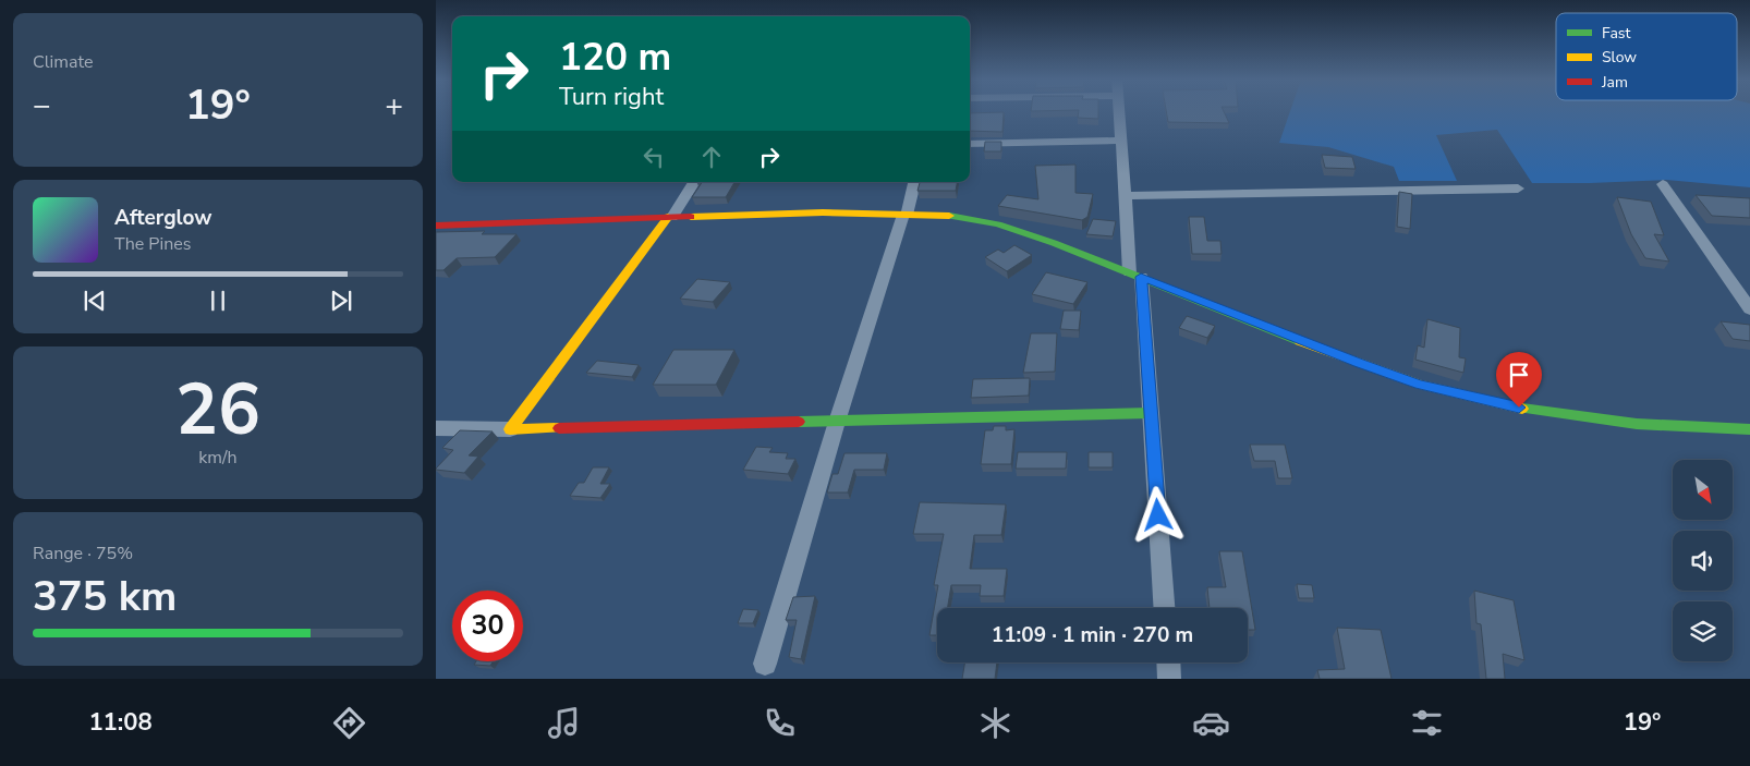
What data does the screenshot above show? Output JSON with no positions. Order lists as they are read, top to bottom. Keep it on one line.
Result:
{"legend":["Fast","Slow","Jam"],"north":"bottom right","page":{"tile":["Climate",["26","km/h"],["Range · 75%","375 km"]],"turn":["120 m","Turn right"],"heat":["−","19°","+"],"song":["Afterglow","The Pines"],"limit":"30","trip":"11:09 · 1 min · 270 m","tabs":["11:08","19°"]}}
